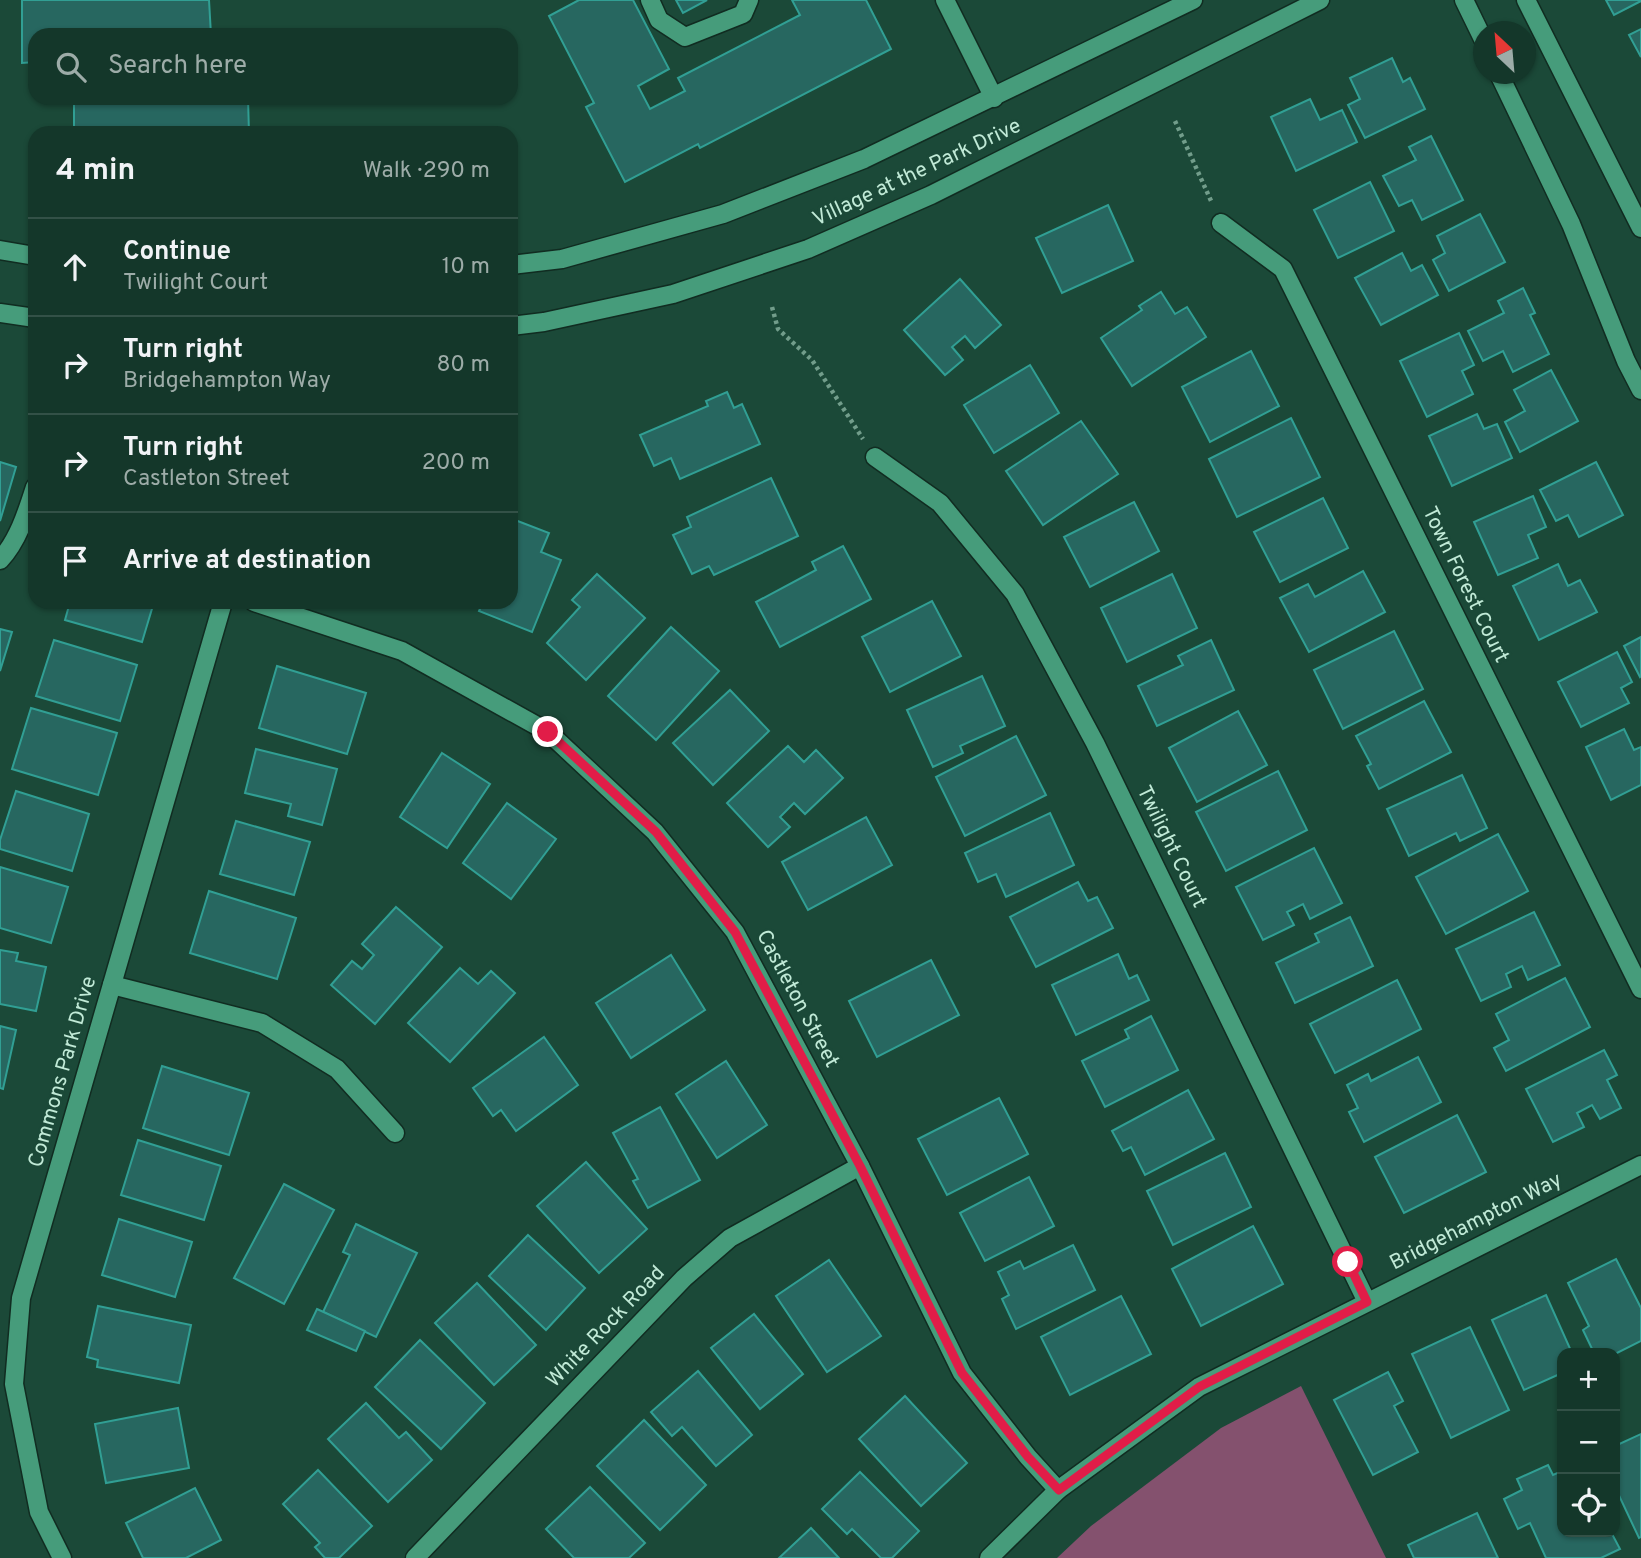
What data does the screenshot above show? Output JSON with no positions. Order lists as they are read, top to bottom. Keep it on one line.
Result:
{"streets":{"street":["Village at the Park Drive","Town Forest Court","Twilight Court","Castleton Street","Commons Park Drive","Bridgehampton Way","White Rock Road"]},"crossings":[["Twilight Court","Bridgehampton Way"],["Castleton Street","Bridgehampton Way"],["Castleton Street","White Rock Road"]],"north":"top left","page":{"search":"Search here","heading":["4 min","Walk · 290 m"],"list":[["Continue","Twilight Court","10 m"],["Turn right","Bridgehampton Way","80 m"],["Turn right","Castleton Street","200 m"],"Arrive at destination"],"map_buttons":["+","−"]}}
